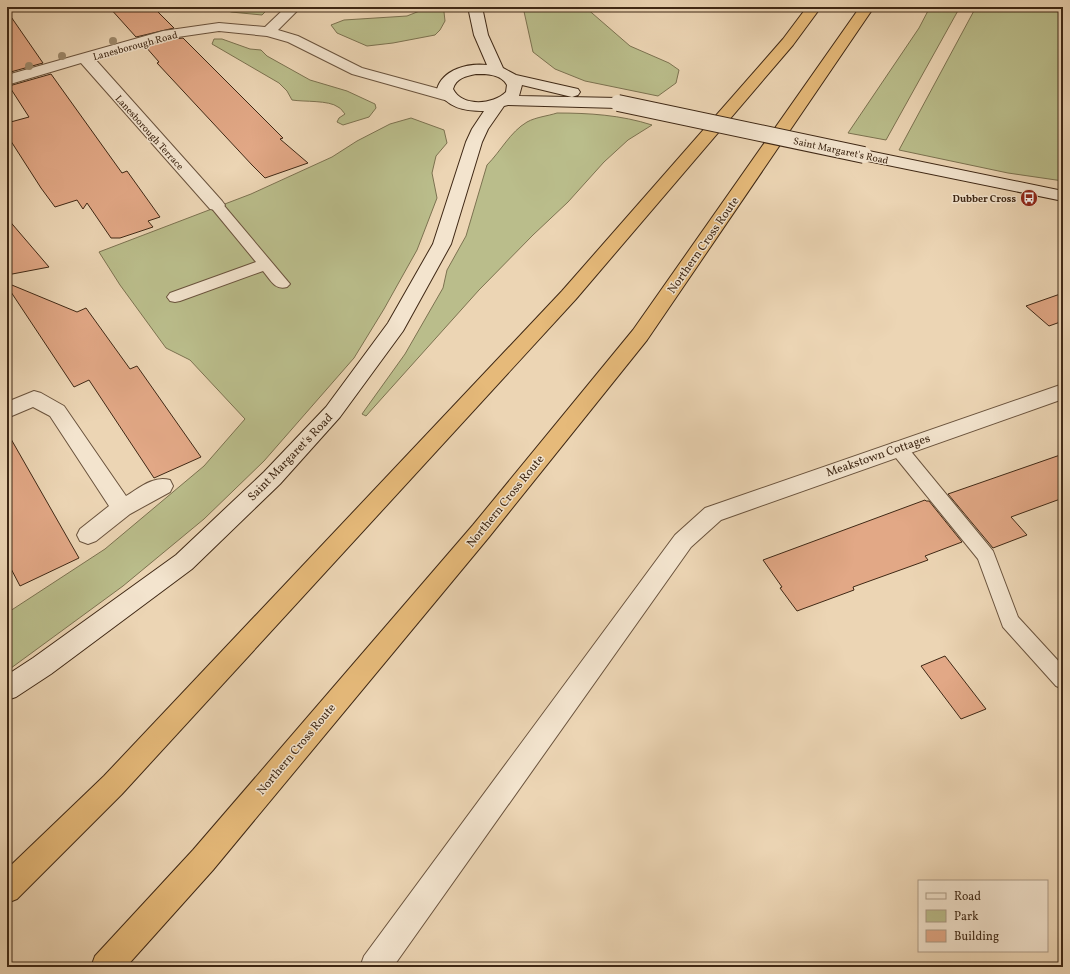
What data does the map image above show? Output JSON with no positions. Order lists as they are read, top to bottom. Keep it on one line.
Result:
{"streets":{"highway":["Northern Cross Route"],"main road":["Lanesborough Road","Lanesborough Terrace","Saint Margaret's Road","Meakstown Cottages"]},"crossings":[["Lanesborough Road","Lanesborough Terrace"],["Lanesborough Road","Saint Margaret's Road"]],"places":{"bus stop":["Dubber Cross"]},"legend":["Road","Park","Building"]}
